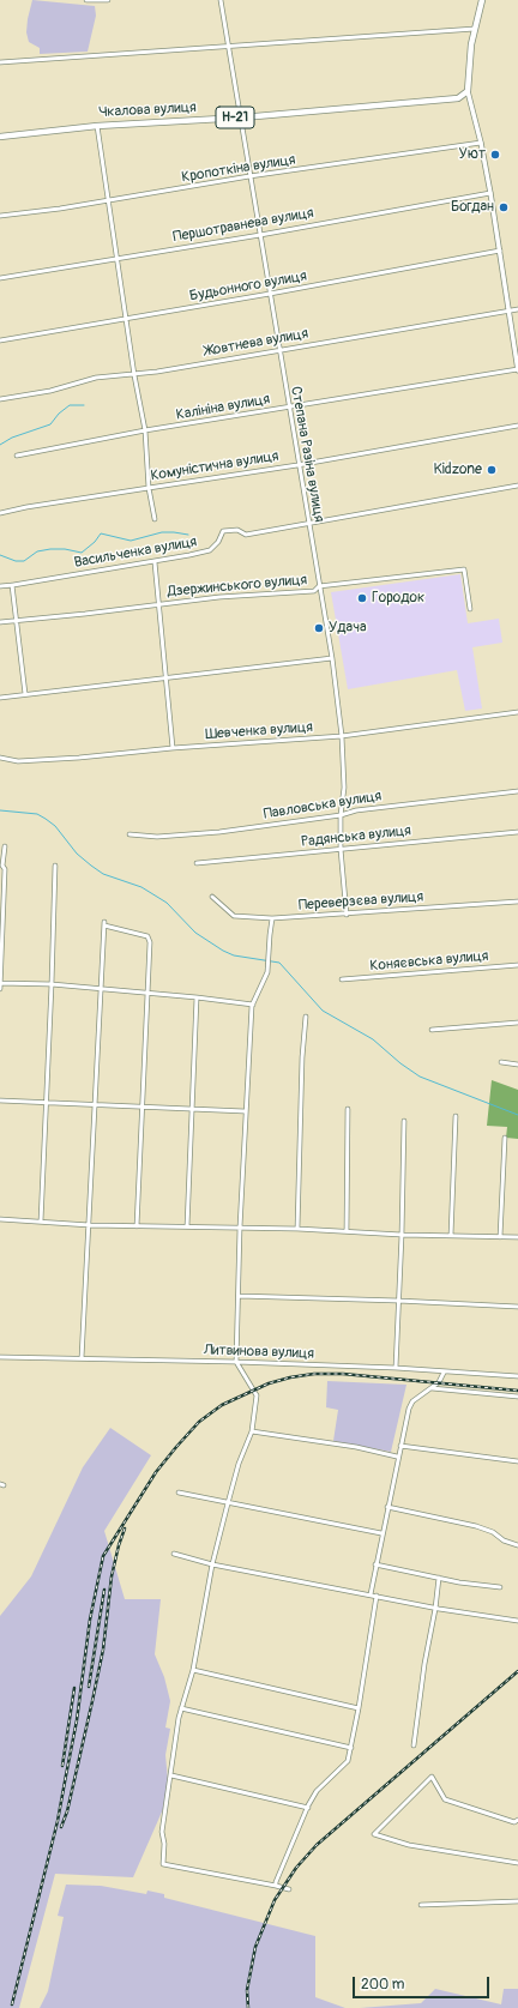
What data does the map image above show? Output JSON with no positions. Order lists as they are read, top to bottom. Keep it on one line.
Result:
{"streets":{"main road":["Чкалова вулиця","Н-21"],"street":["Кропоткіна вулиця","Першотравнева вулиця","Будьонного вулиця","Жовтнева вулиця","Калініна вулиця","Степана Разіна вулиця","Комуністична вулиця","Васильченка вулиця","Дзержинського вулиця","Шевченка вулиця","Павловська вулиця","Радянська вулиця","Переверзєва вулиця","Коняєвська вулиця","Литвинова вулиця"]},"crossings":[["Чкалова вулиця","Степана Разіна вулиця"],["Кропоткіна вулиця","Степана Разіна вулиця"],["Першотравнева вулиця","Степана Разіна вулиця"],["Будьонного вулиця","Степана Разіна вулиця"],["Жовтнева вулиця","Степана Разіна вулиця"],["Калініна вулиця","Степана Разіна вулиця"],["Степана Разіна вулиця","Комуністична вулиця"],["Степана Разіна вулиця","Васильченка вулиця"],["Степана Разіна вулиця","Дзержинського вулиця"],["Степана Разіна вулиця","Шевченка вулиця"],["Степана Разіна вулиця","Павловська вулиця"],["Степана Разіна вулиця","Радянська вулиця"],["Степана Разіна вулиця","Переверзєва вулиця"]],"places":["Уют","Богдан","Kidzone","Городок","Удача"],"scale_bar":"200 m"}
